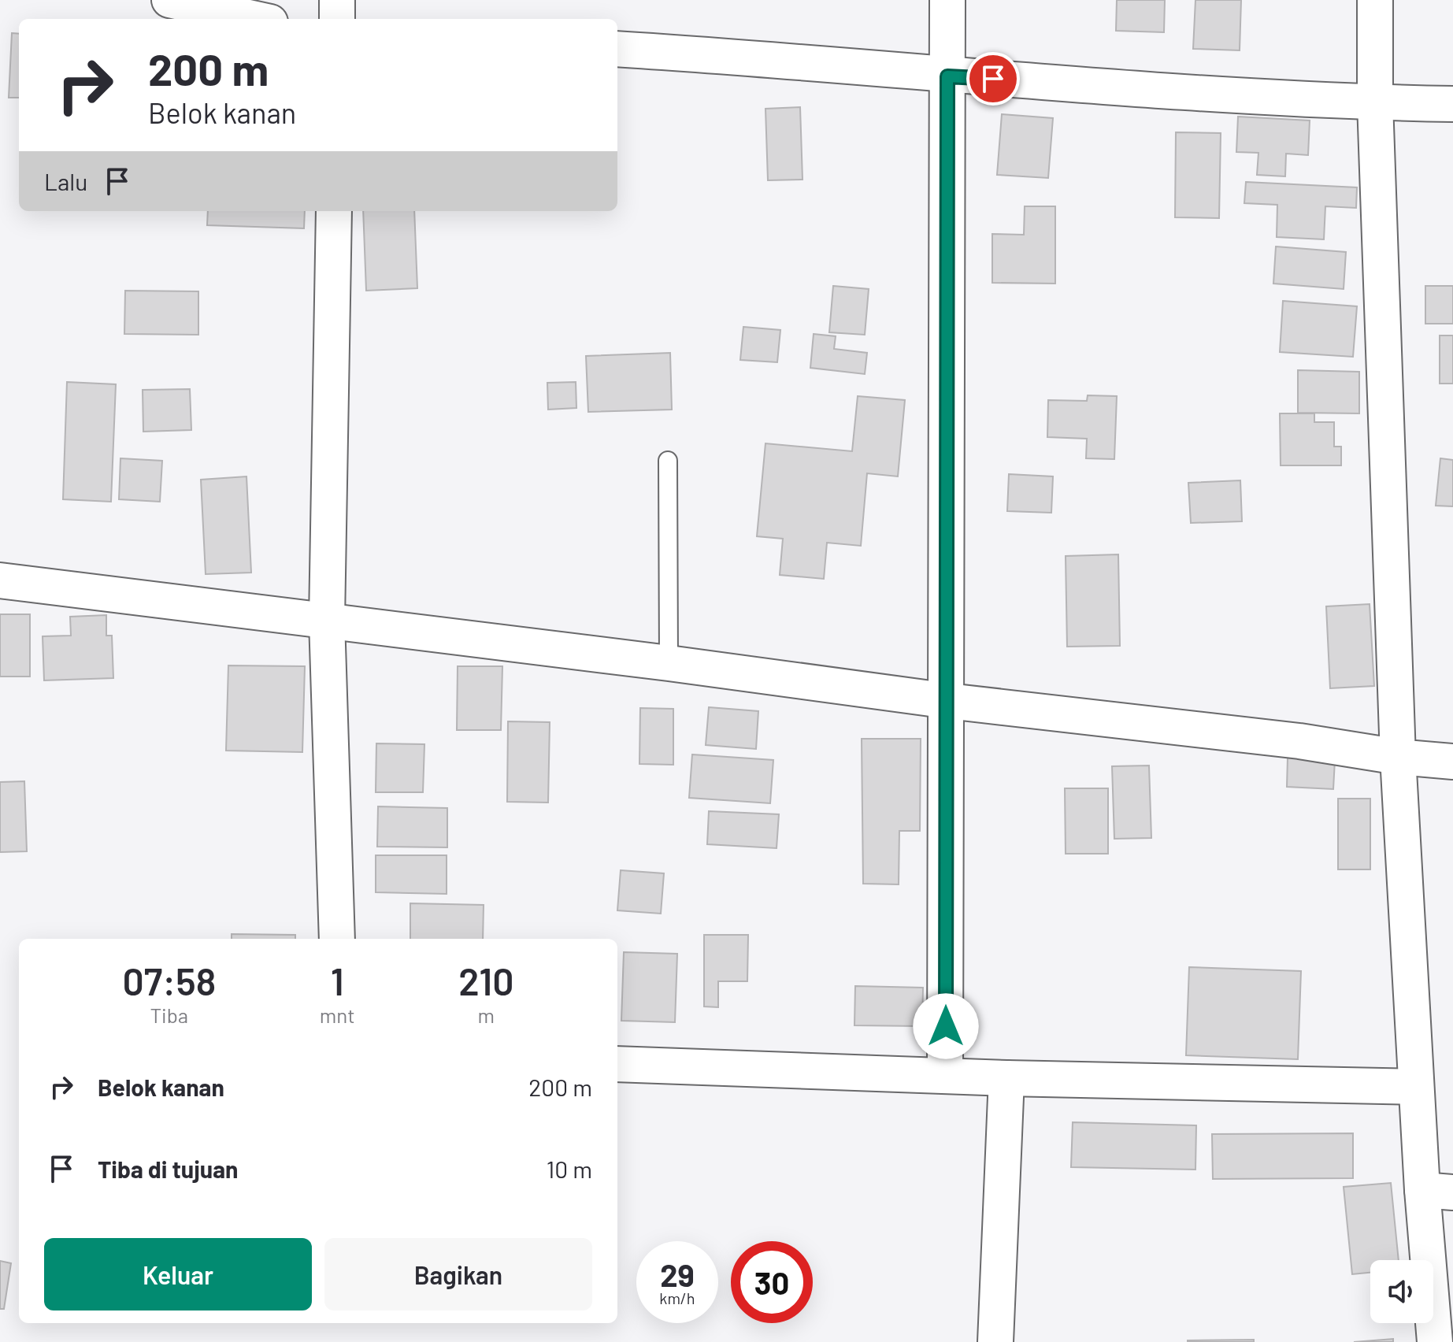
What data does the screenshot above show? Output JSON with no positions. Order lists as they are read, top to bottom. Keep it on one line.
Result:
{"page":{"turn":["200 m","Belok kanan"],"then":"Lalu","eta":["07:58","Tiba","1","mnt","210","m"],"list":[{"name":"Belok kanan","value":"200 m"},{"name":"Tiba di tujuan","value":"10 m"}],"buttons":["Keluar","Bagikan"],"speed":"29 km/h","limit":"30"}}
